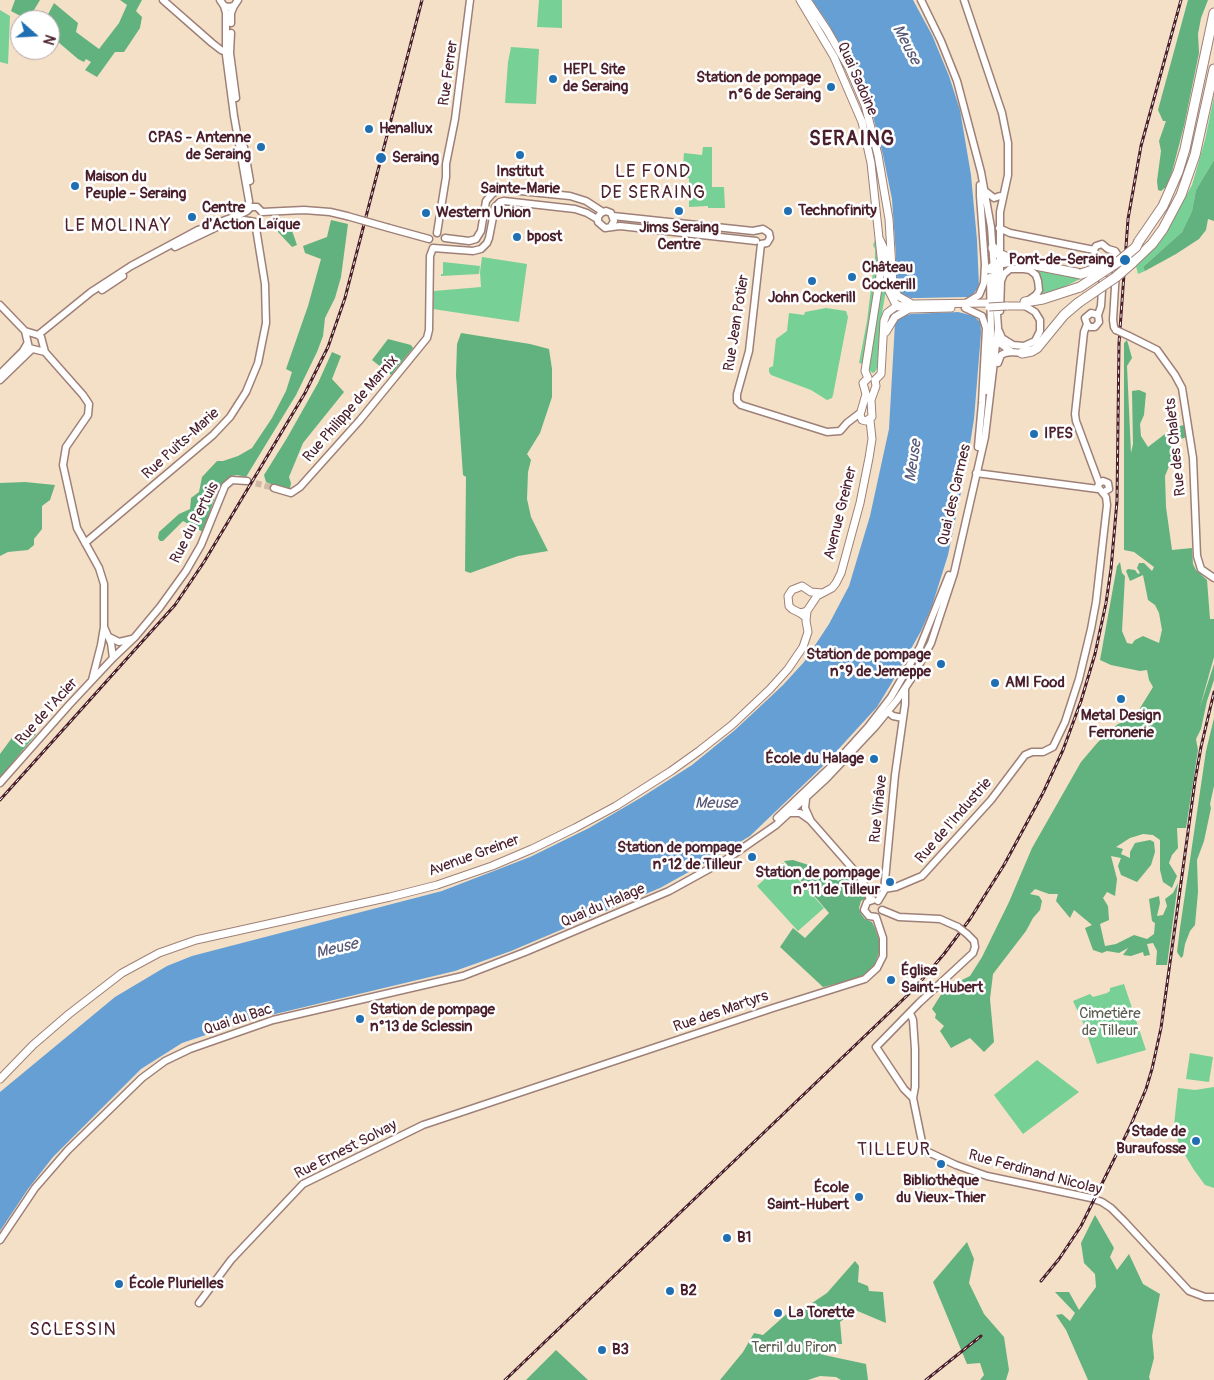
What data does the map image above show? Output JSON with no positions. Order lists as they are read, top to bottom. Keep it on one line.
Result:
{"streets":{"main road":["Rue Ferrer","Quai Sadoine","Rue Jean Potier","Rue Philippe de Marnix","Rue Puits-Marie","Rue des Chalets","Quai des Carmes","Avenue Greiner","Rue du Pertuis","Rue de l'Acier","Rue Vinâve","Rue de l'Industrie","Quai du Halage","Rue des Martyrs","Quai du Bac","Rue Ernest Solvay","Rue Ferdinand Nicolay"]},"crossings":[["Rue Ferrer","Rue Philippe de Marnix"],["Rue Jean Potier","Avenue Greiner"],["Quai des Carmes","Quai du Halage"],["Rue du Pertuis","Rue de l'Acier"],["Rue Vinâve","Rue de l'Industrie"],["Rue Vinâve","Quai du Halage"],["Rue Vinâve","Rue des Martyrs"],["Quai du Halage","Quai du Bac"],["Rue des Martyrs","Rue Ernest Solvay"]],"districts":["SERAING","LE FOND DE SERAING","LE MOLINAY","TILLEUR","SCLESSIN"],"water":["Meuse"],"parks":["Cimetière de Tilleur","Terril du Piron"],"places":["HEPL Site de Seraing","Station de pompage n°6 de Seraing","Henallux","CPAS - Antenne de Seraing","Institut Sainte-Marie","Seraing","Maison du Peuple - Seraing","Jims Seraing Centre","Technofinity","Western Union","Centre d'Action Laïque","bpost","Pont-de-Seraing","Château Cockerill","John Cockerill","IPES","Station de pompage n°9 de Jemeppe","AMI Food","Metal Design Ferronerie","École du Halage","Station de pompage n°12 de Tilleur","Station de pompage n°11 de Tilleur","Église Saint-Hubert","Station de pompage n°13 de Sclessin","Stade de Buraufosse","Bibliothèque du Vieux-Thier","École Saint-Hubert","B1","École Plurielles","B2","La Torette","B3"],"north":"right"}
